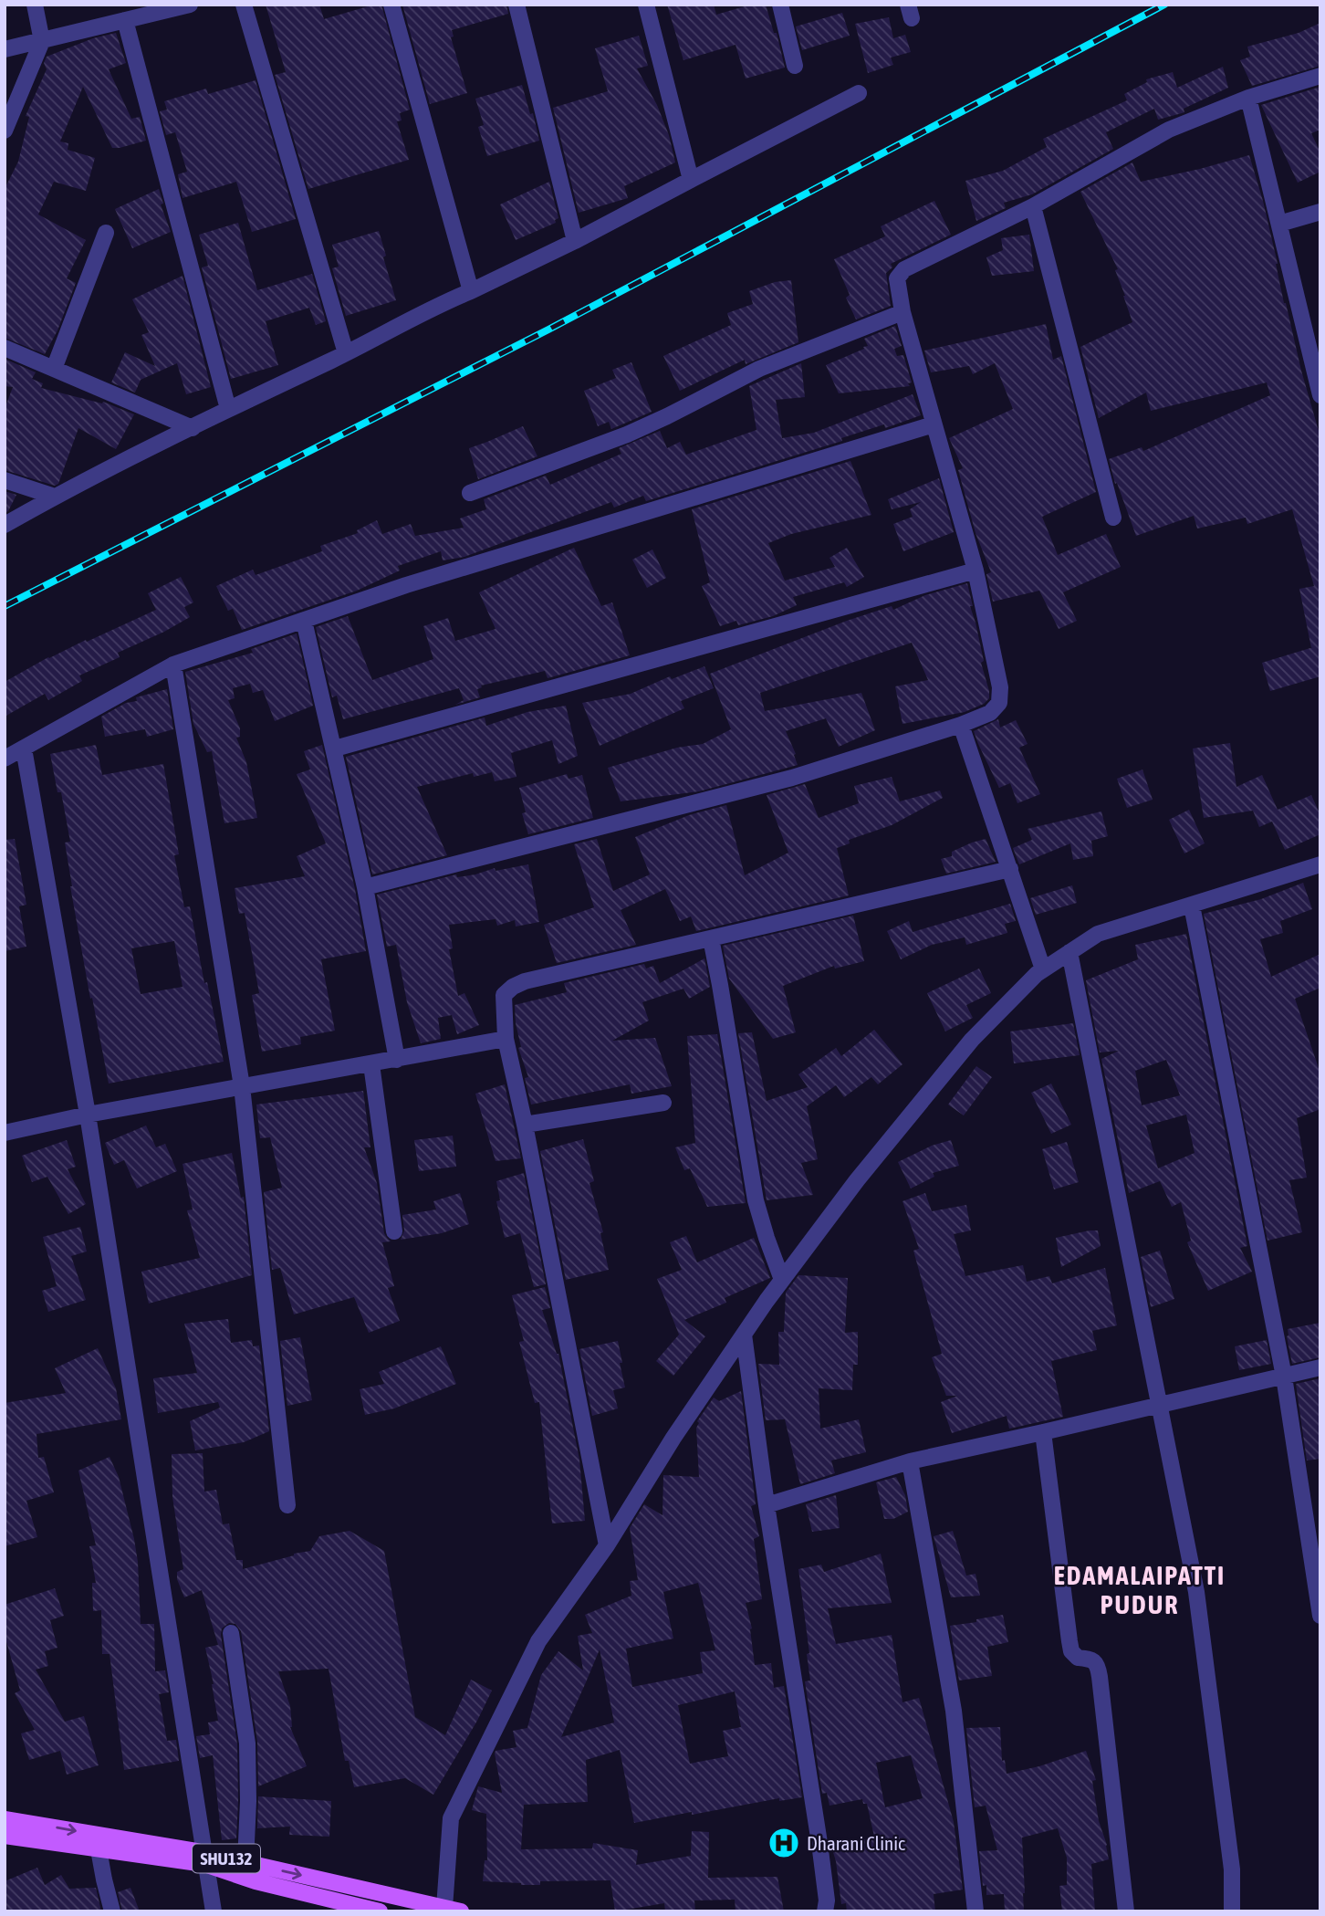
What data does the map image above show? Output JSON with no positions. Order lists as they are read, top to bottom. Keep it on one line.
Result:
{"streets":{"main road":["SHU132"]},"districts":["EDAMALAIPATTI PUDUR"],"places":{"hospital":["Dharani Clinic"]}}
